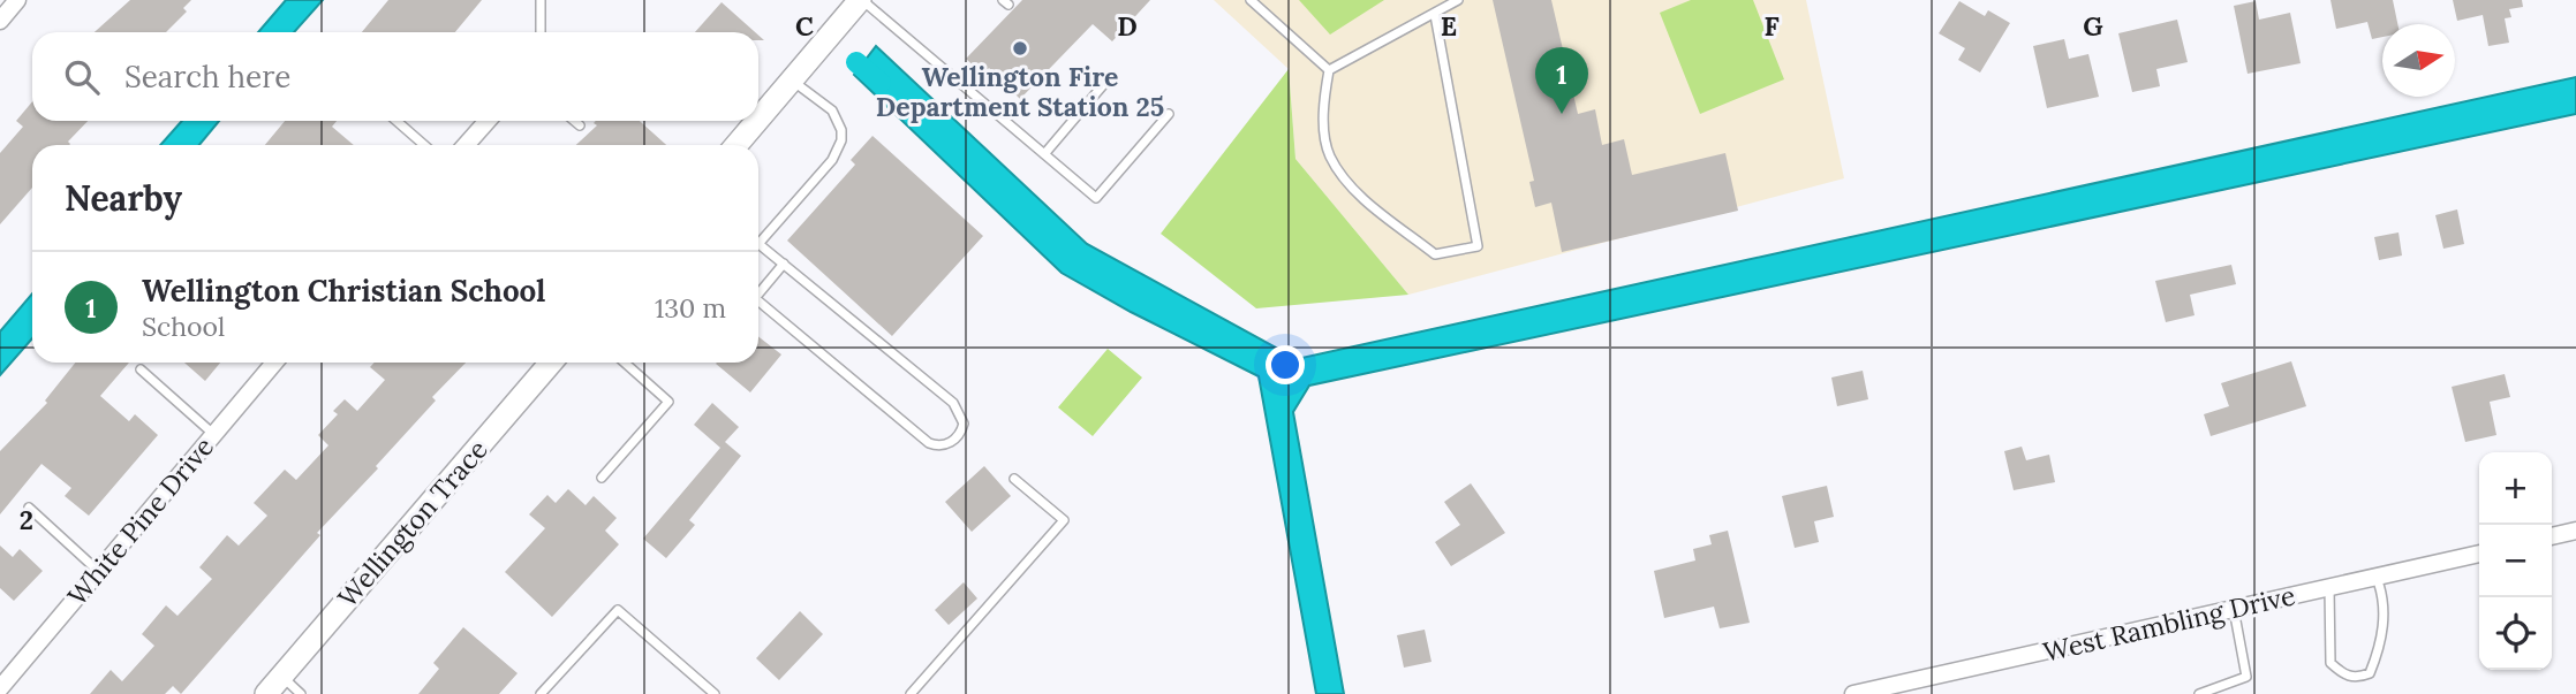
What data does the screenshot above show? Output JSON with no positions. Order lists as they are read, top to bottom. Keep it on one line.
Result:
{"streets":{"street":["White Pine Drive","Wellington Trace","West Rambling Drive"]},"places":["Wellington Fire Department Station 25"],"north":"right","page":{"search":"Search here","pins":"1","heading":"Nearby","list":[{"mark":"1","name":"Wellington Christian School","note":"School","value":"130 m"}],"map_buttons":["+","−"]},"grid":{"columns":["C","D","E","F","G"],"rows":["2"]}}
